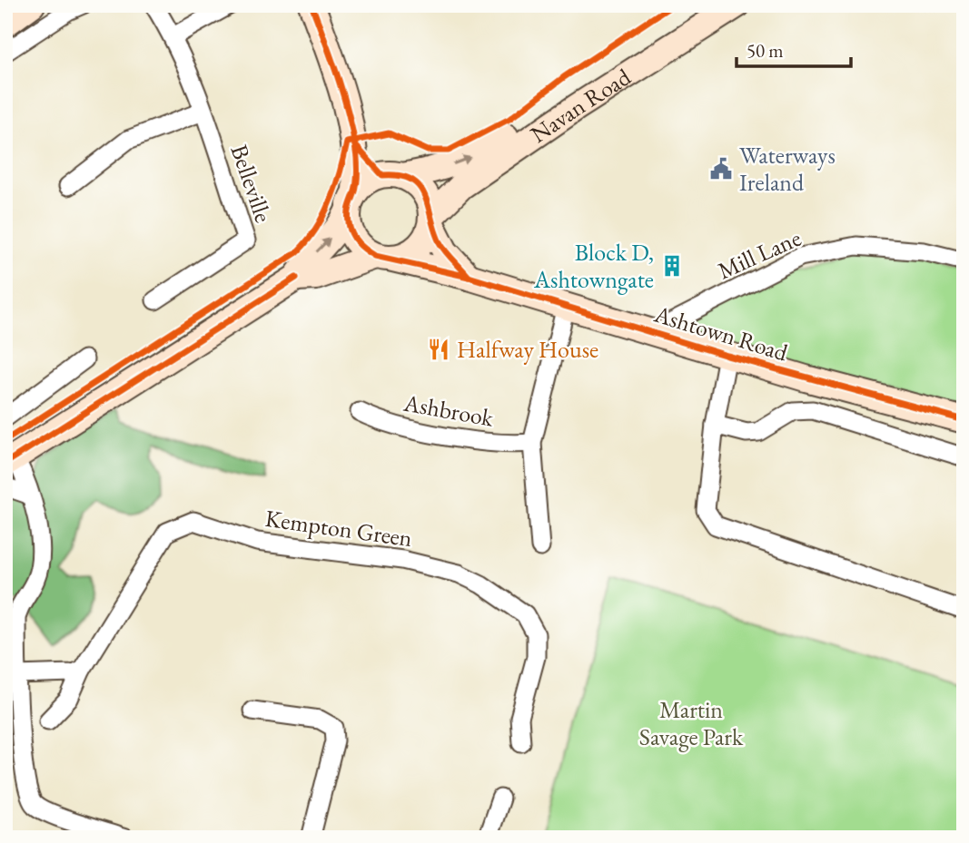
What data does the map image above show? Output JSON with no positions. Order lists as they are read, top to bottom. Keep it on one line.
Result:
{"streets":{"main road":["Navan Road","Ashtown Road"],"street":["Belleville","Mill Lane","Ashbrook","Kempton Green"]},"crossings":[["Navan Road","Ashtown Road"],["Mill Lane","Ashtown Road"]],"parks":["Martin Savage Park"],"places":{"public building":["Waterways Ireland"],"building":["Block D, Ashtowngate"],"restaurant":["Halfway House"]},"scale_bar":"50 m"}
